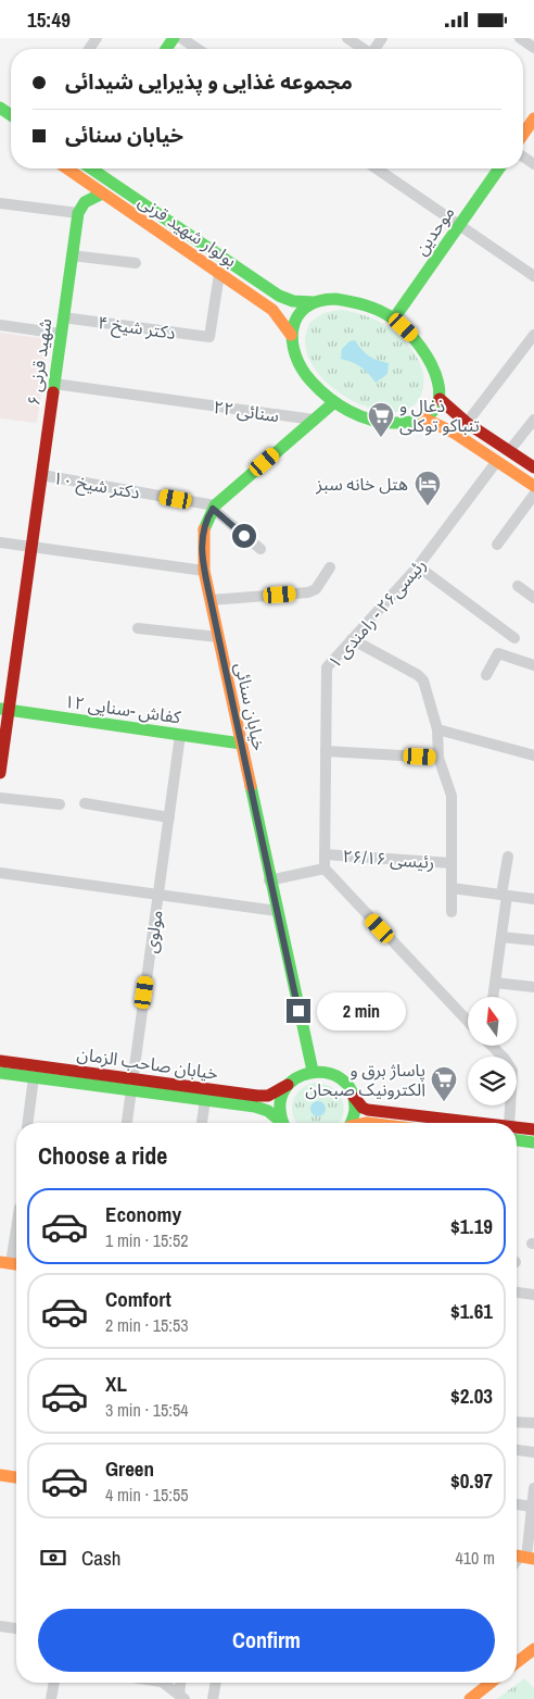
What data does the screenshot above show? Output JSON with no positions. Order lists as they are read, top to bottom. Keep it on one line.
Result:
{"streets":{"main road":["بولوار شهید قرنی","موحدین","شهید قرنی ۶","خیابان سنائی","کفاش -سنایی ۱۲","خیابان صاحب الزمان"],"street":["دکتر شیخ ۴","سنائی ۲۲","دکتر شیخ ۱۰","رئیسی۲۶ - رامندی ۱","رئیسی ۲۶/۱۶","مولوی"]},"crossings":[["بولوار شهید قرنی","موحدین"],["بولوار شهید قرنی","دکتر شیخ ۴"],["بولوار شهید قرنی","خیابان سنائی"],["موحدین","خیابان سنائی"],["دکتر شیخ ۴","شهید قرنی ۶"],["شهید قرنی ۶","سنائی ۲۲"],["شهید قرنی ۶","دکتر شیخ ۱۰"],["شهید قرنی ۶","کفاش -سنایی ۱۲"],["سنائی ۲۲","خیابان سنائی"],["دکتر شیخ ۱۰","خیابان سنائی"],["رئیسی۲۶ - رامندی ۱","رئیسی ۲۶/۱۶"],["خیابان سنائی","کفاش -سنایی ۱۲"],["خیابان سنائی","خیابان صاحب الزمان"],["کفاش -سنایی ۱۲","مولوی"],["مولوی","خیابان صاحب الزمان"]],"places":{"supermarket":["ذغال و تنباکو توکلی","پاساژ برق و الکترونیک صبحان"],"hotel":["هتل خانه سبز"]},"north":"top","page":{"status":"15:49","banner":["مجموعه غذایی و پذیرایی شیدائی","خیابان سنائی"],"bubble":"2 min","heading":"Choose a ride","list":[{"name":"Economy","note":"1 min · 15:52","value":"$1.19"},{"name":"Comfort","note":"2 min · 15:53","value":"$1.61"},{"name":"XL","note":"3 min · 15:54","value":"$2.03"},{"name":"Green","note":"4 min · 15:55","value":"$0.97"}],"pay":["Cash","410 m"],"buttons":"Confirm"}}
